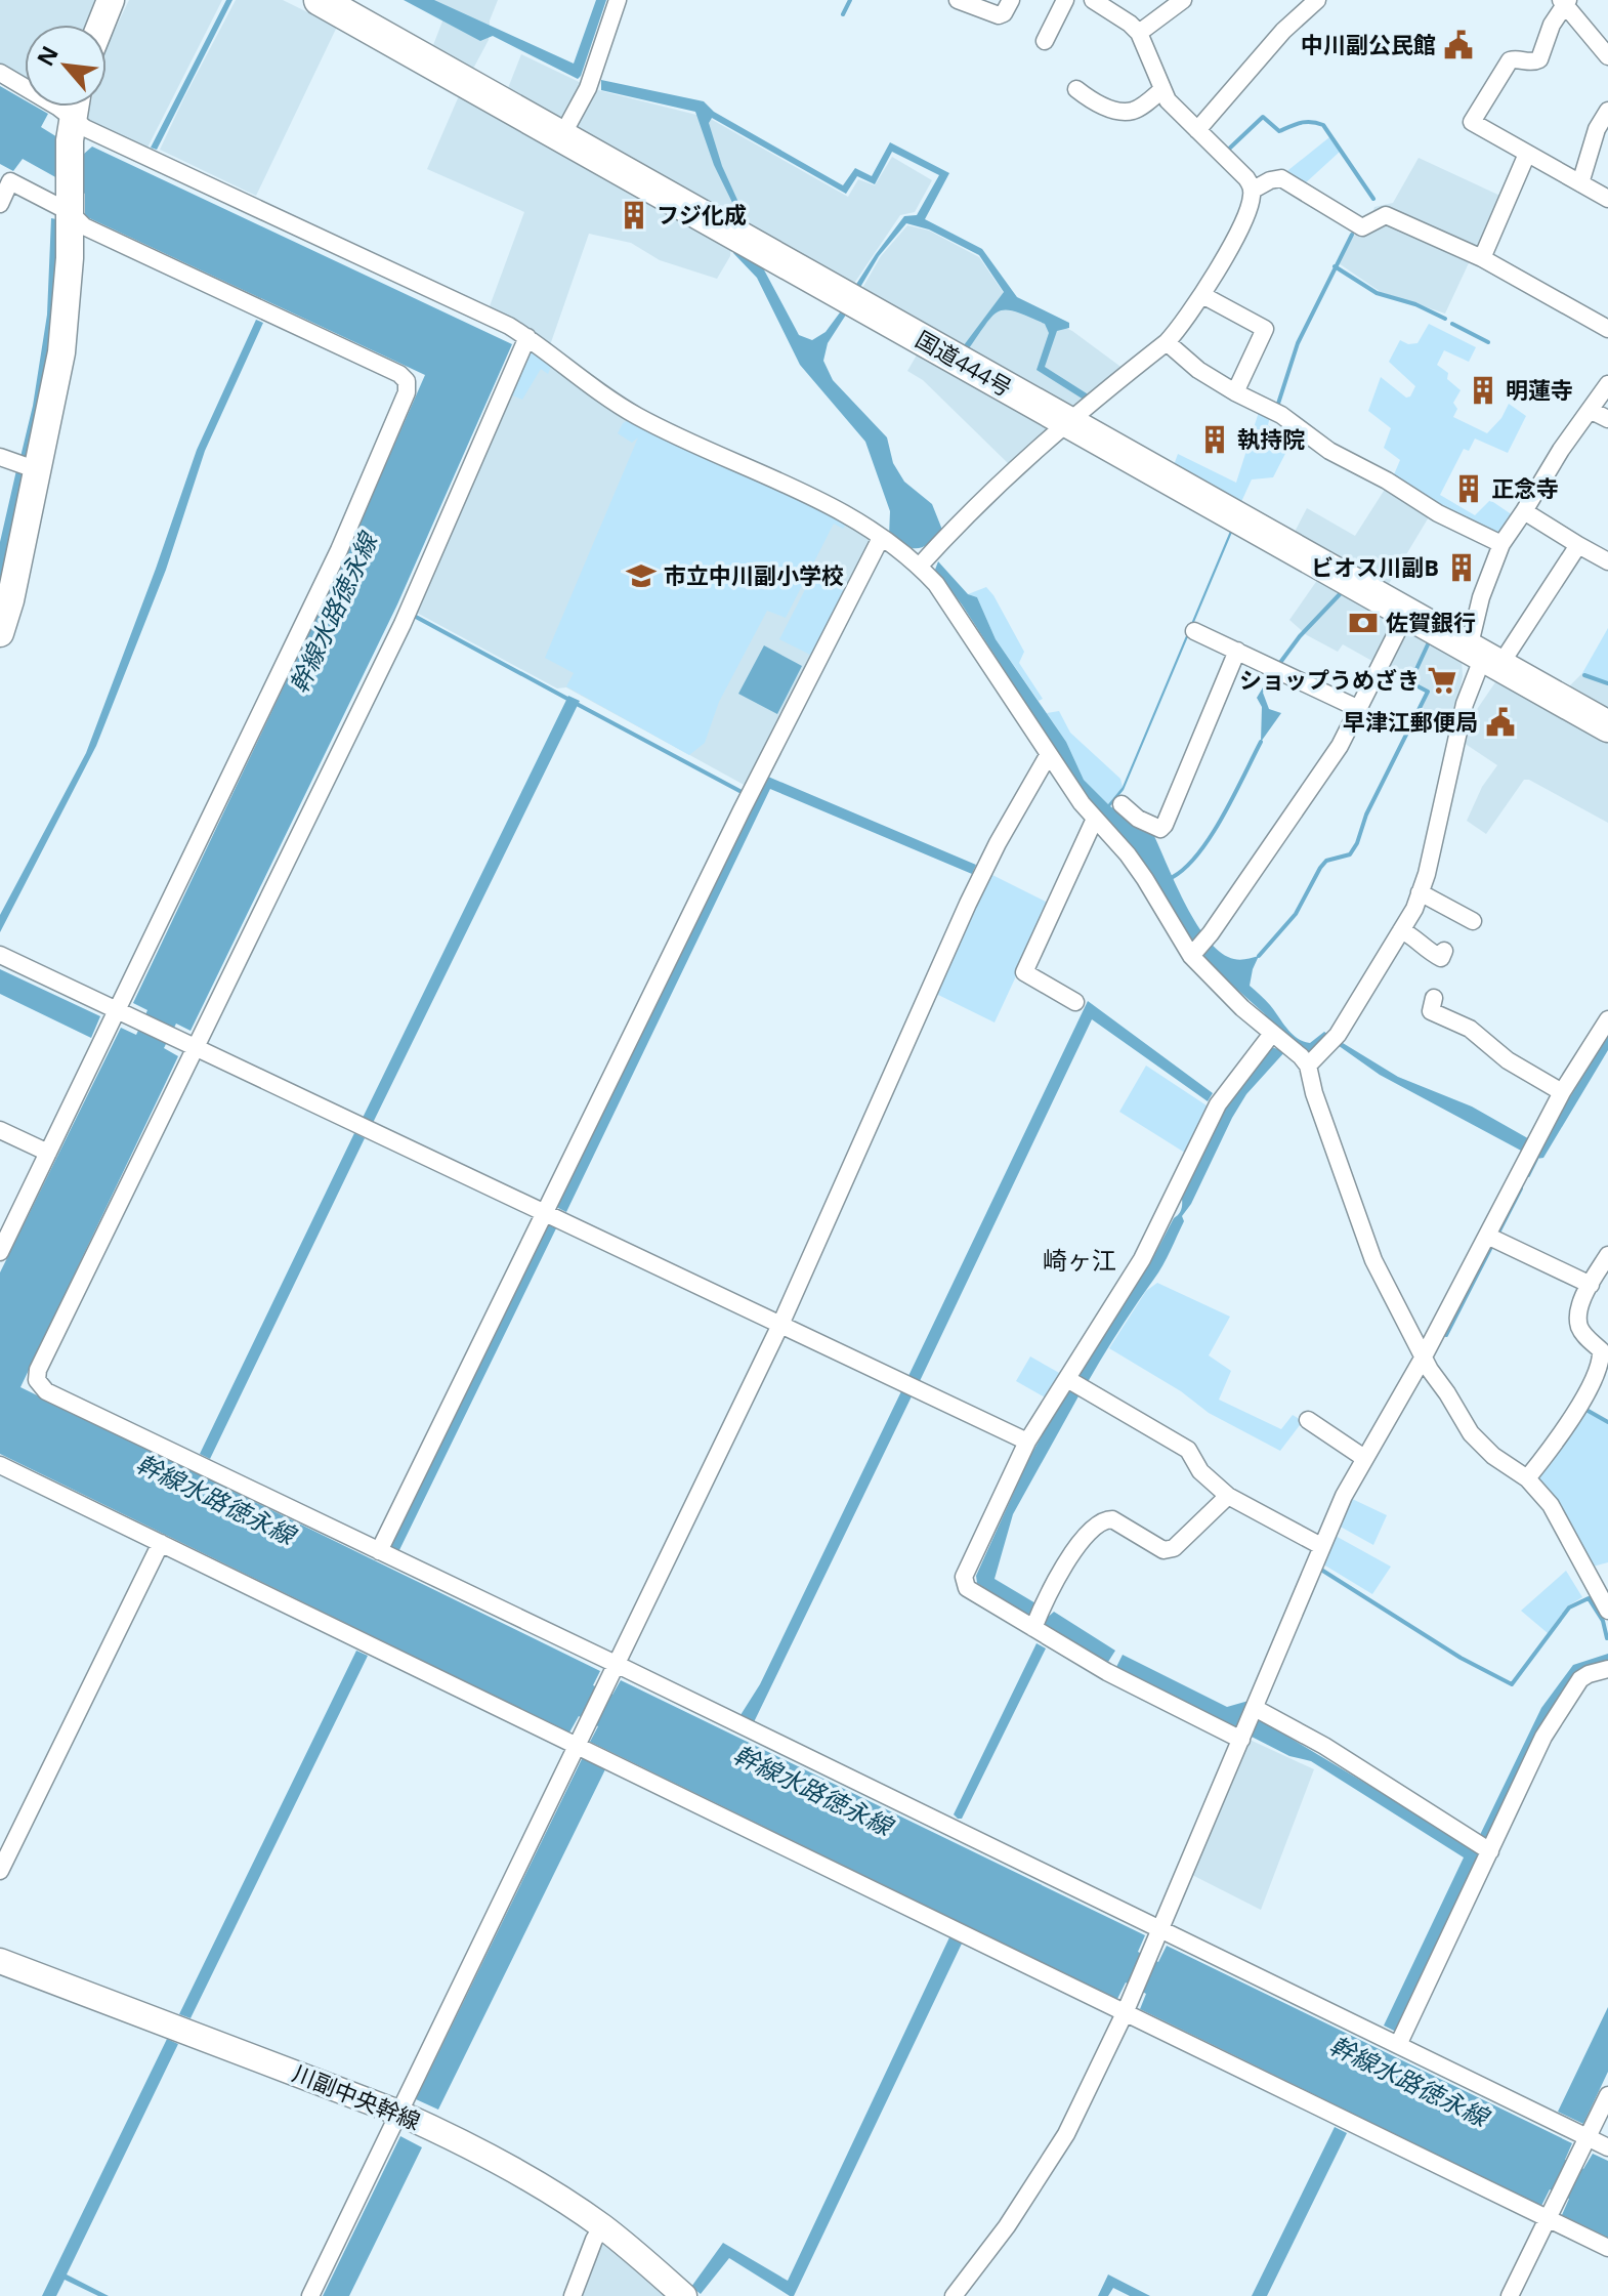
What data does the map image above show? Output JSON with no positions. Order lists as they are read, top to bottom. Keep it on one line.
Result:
{"streets":{"highway":["国道444号"],"street":["川副中央幹線"]},"districts":["崎ヶ江"],"water":["幹線水路徳永線"],"places":{"public building":["中川副公民館","早津江郵便局"],"building":["フジ化成","明蓮寺","執持院","正念寺","ビオス川副B"],"school or university":["市立中川副小学校"],"bank":["佐賀銀行"],"supermarket":["ショップうめざき"]},"north":"top left"}
